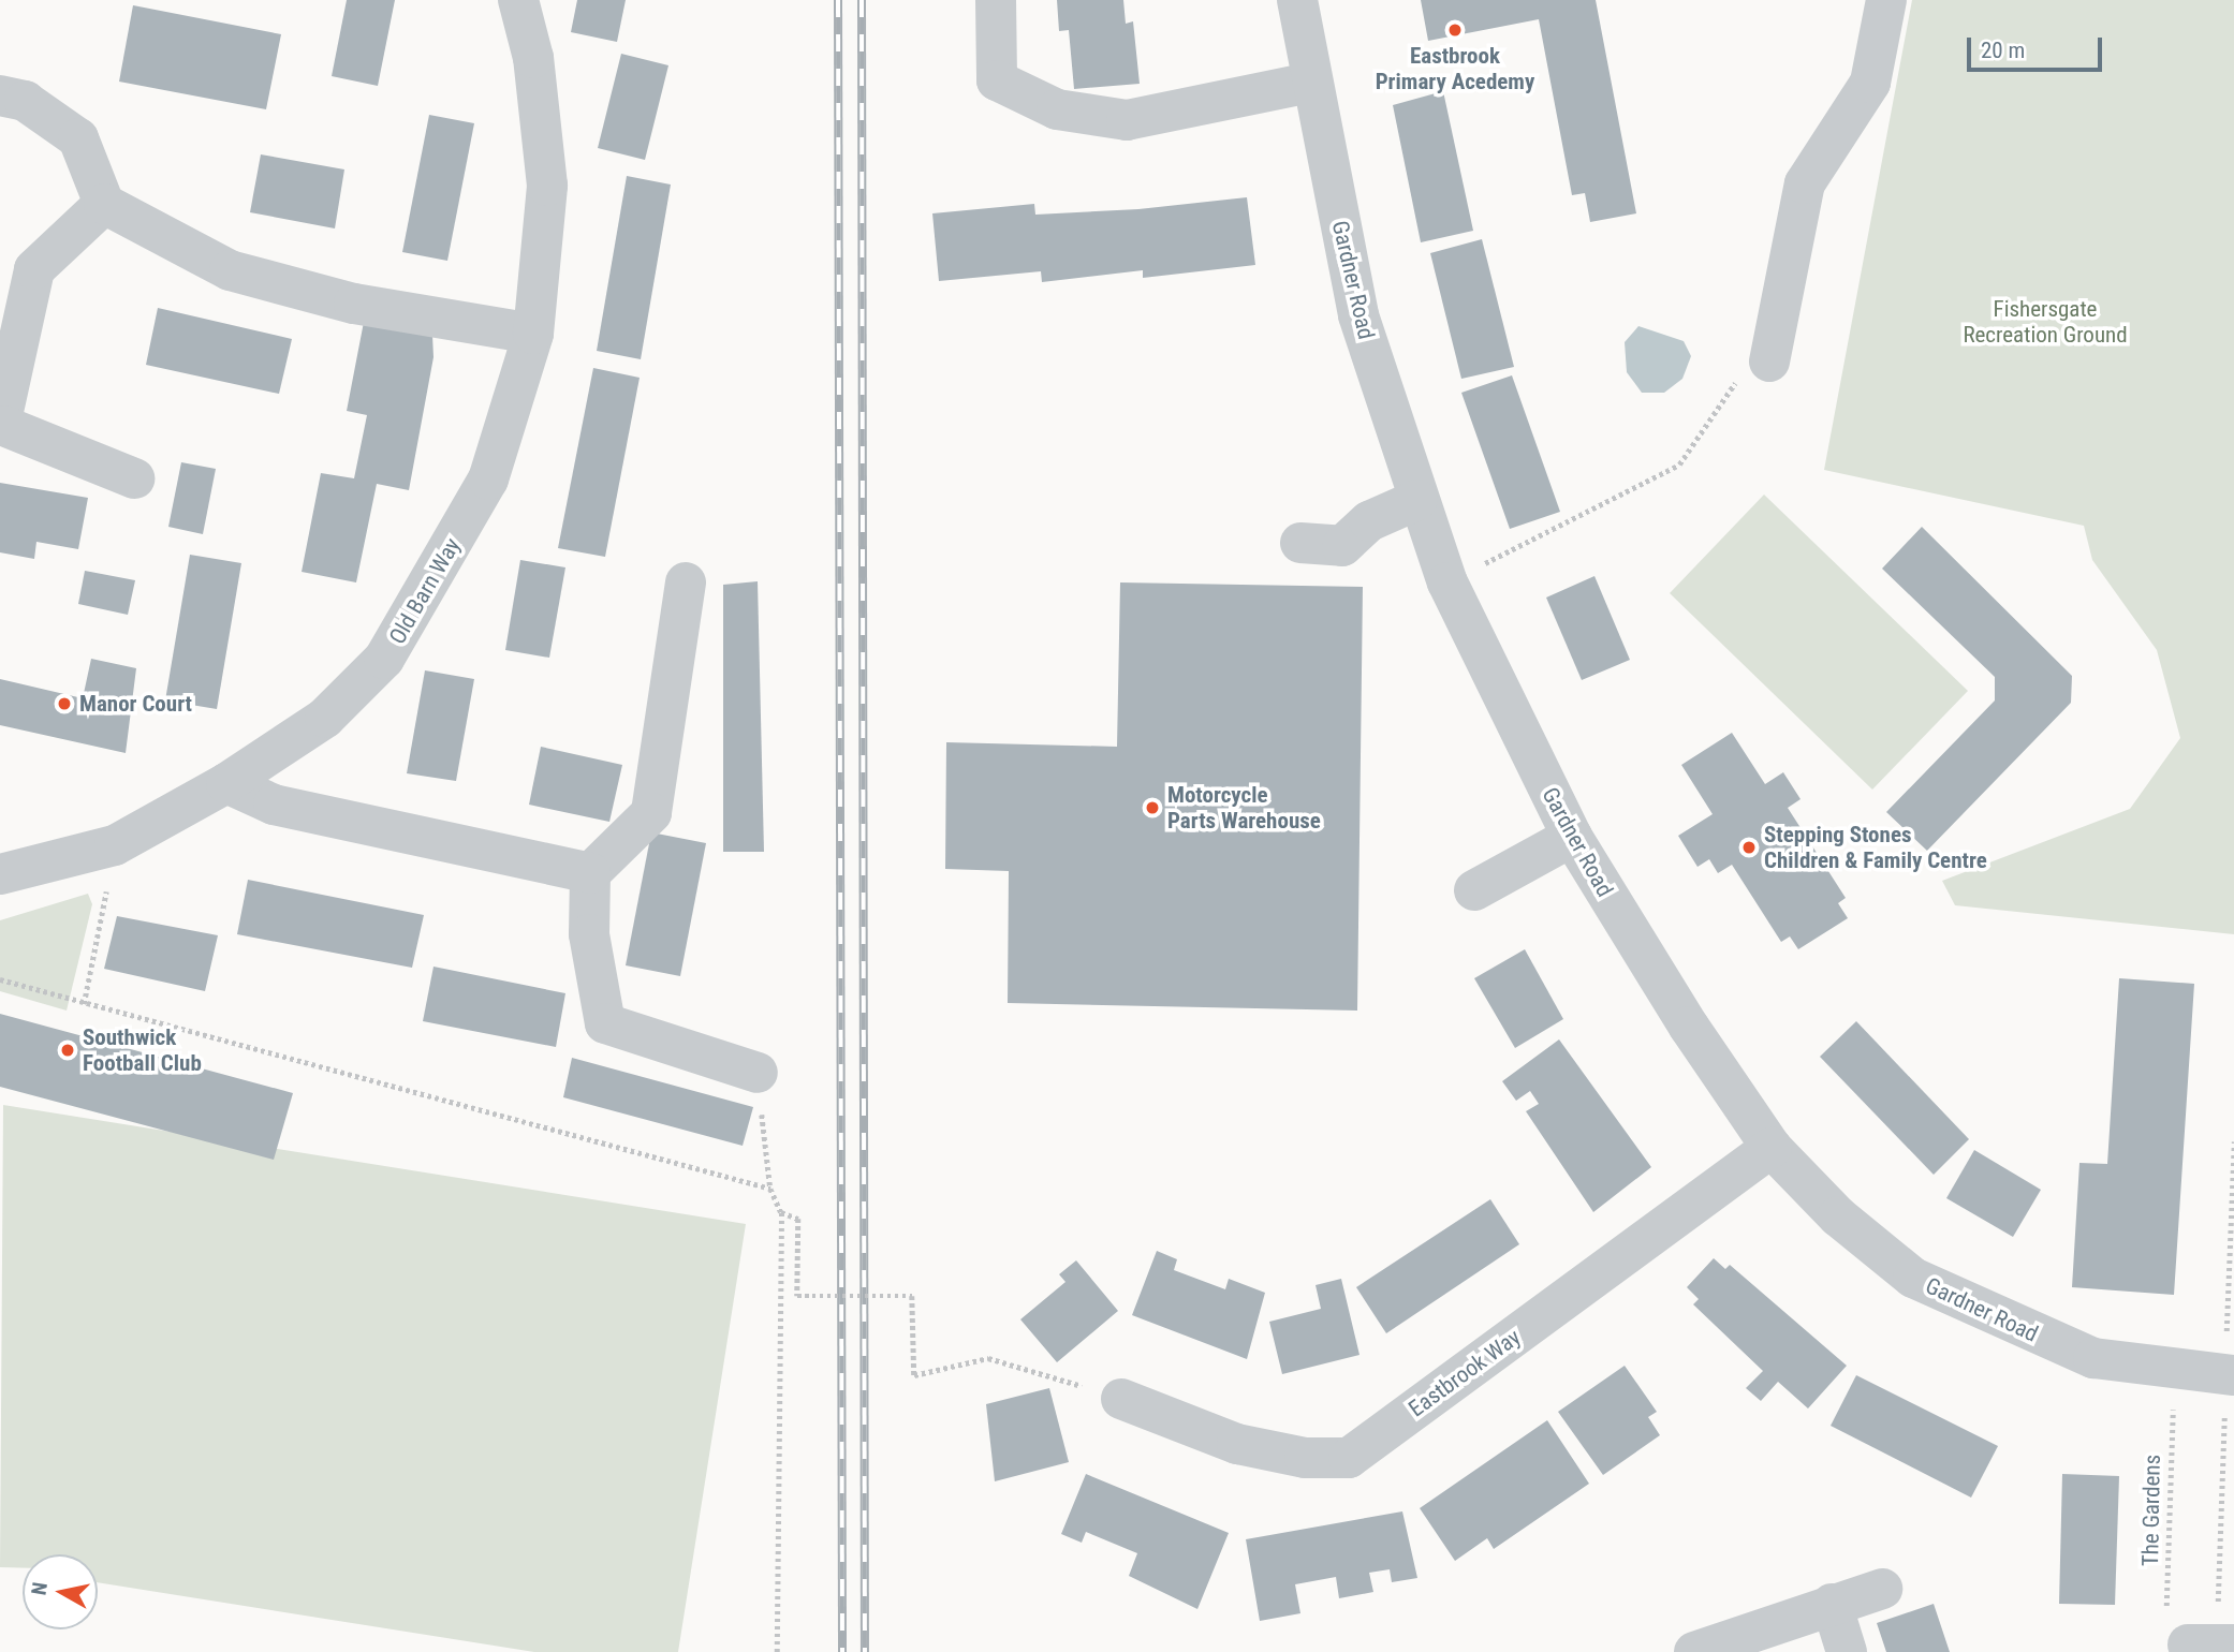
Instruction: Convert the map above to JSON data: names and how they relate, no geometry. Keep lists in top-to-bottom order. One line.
{"streets":{"street":["Gardner Road","Old Barn Way","Eastbrook Way"],"path":["The Gardens"]},"crossings":[["Gardner Road","Eastbrook Way"],["Gardner Road","The Gardens"]],"parks":["Fishersgate Recreation Ground"],"places":["Eastbrook Primary Acedemy","Manor Court","Motorcycle Parts Warehouse","Stepping Stones Children & Family Centre","Southwick Football Club"],"scale_bar":"20 m","north":"left"}
